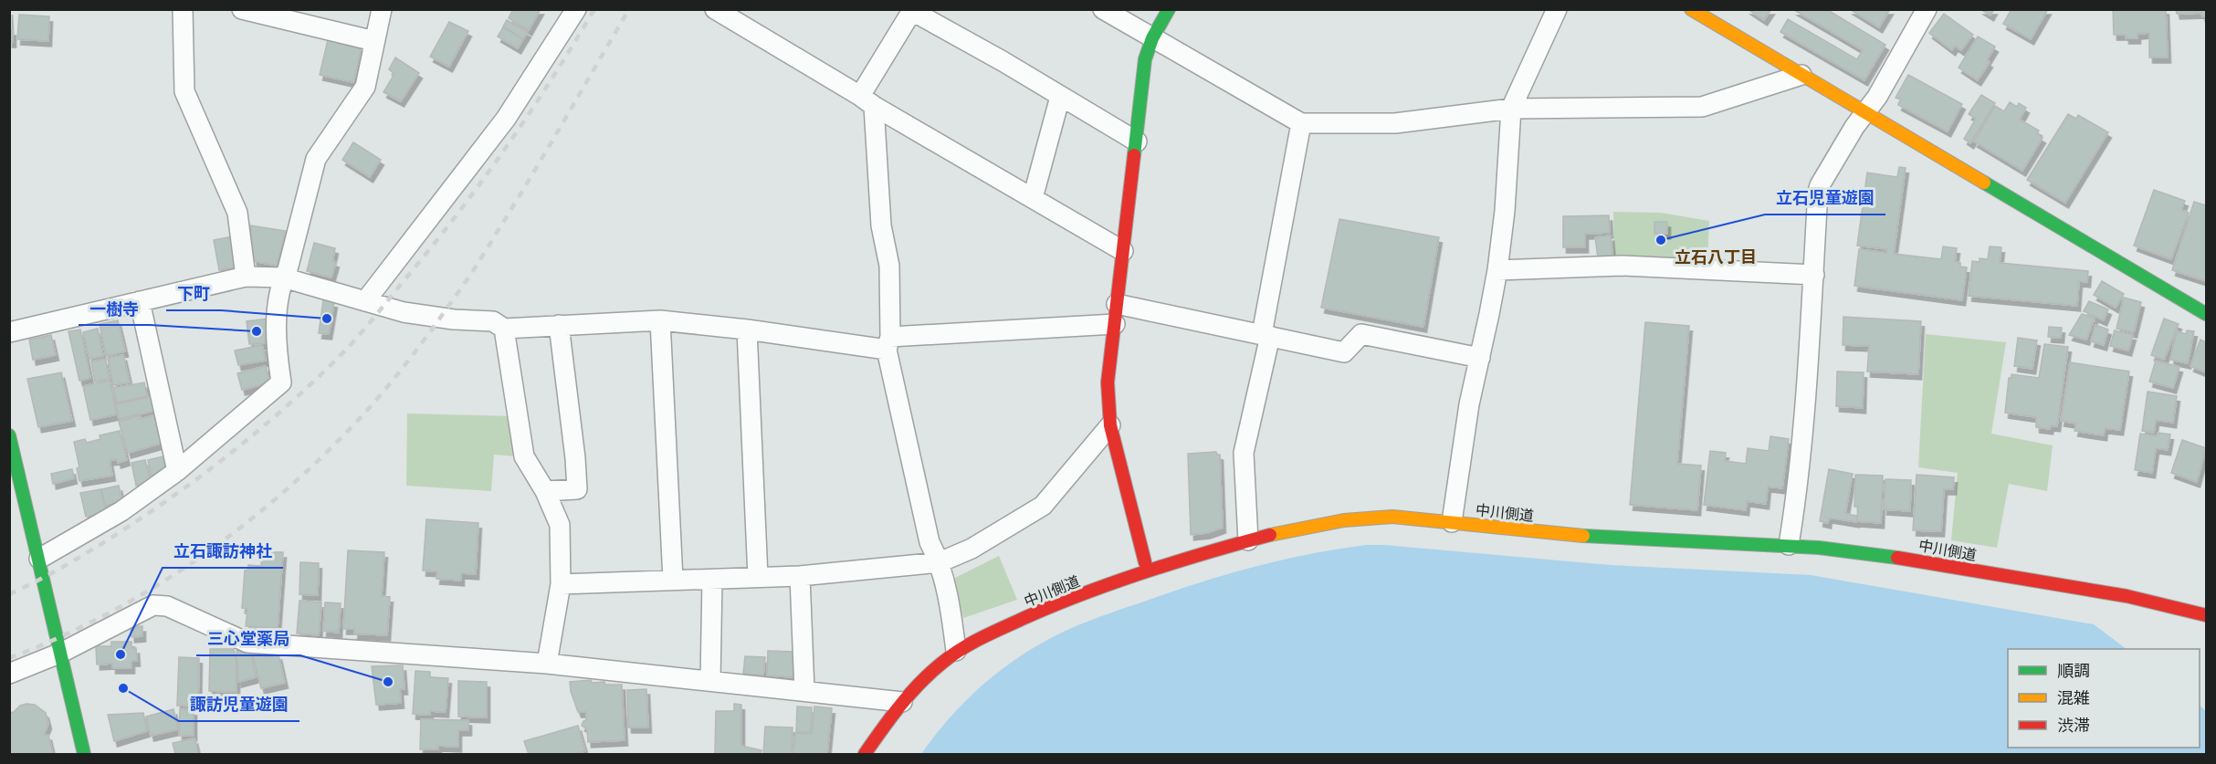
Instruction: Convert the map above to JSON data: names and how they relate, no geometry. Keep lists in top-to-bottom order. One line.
{"streets":{"street":["中川側道"]},"districts":["立石八丁目"],"places":["立石児童遊園","下町","一樹寺","立石諏訪神社","三心堂薬局","諏訪児童遊園"],"legend":["順調","混雑","渋滞"]}
